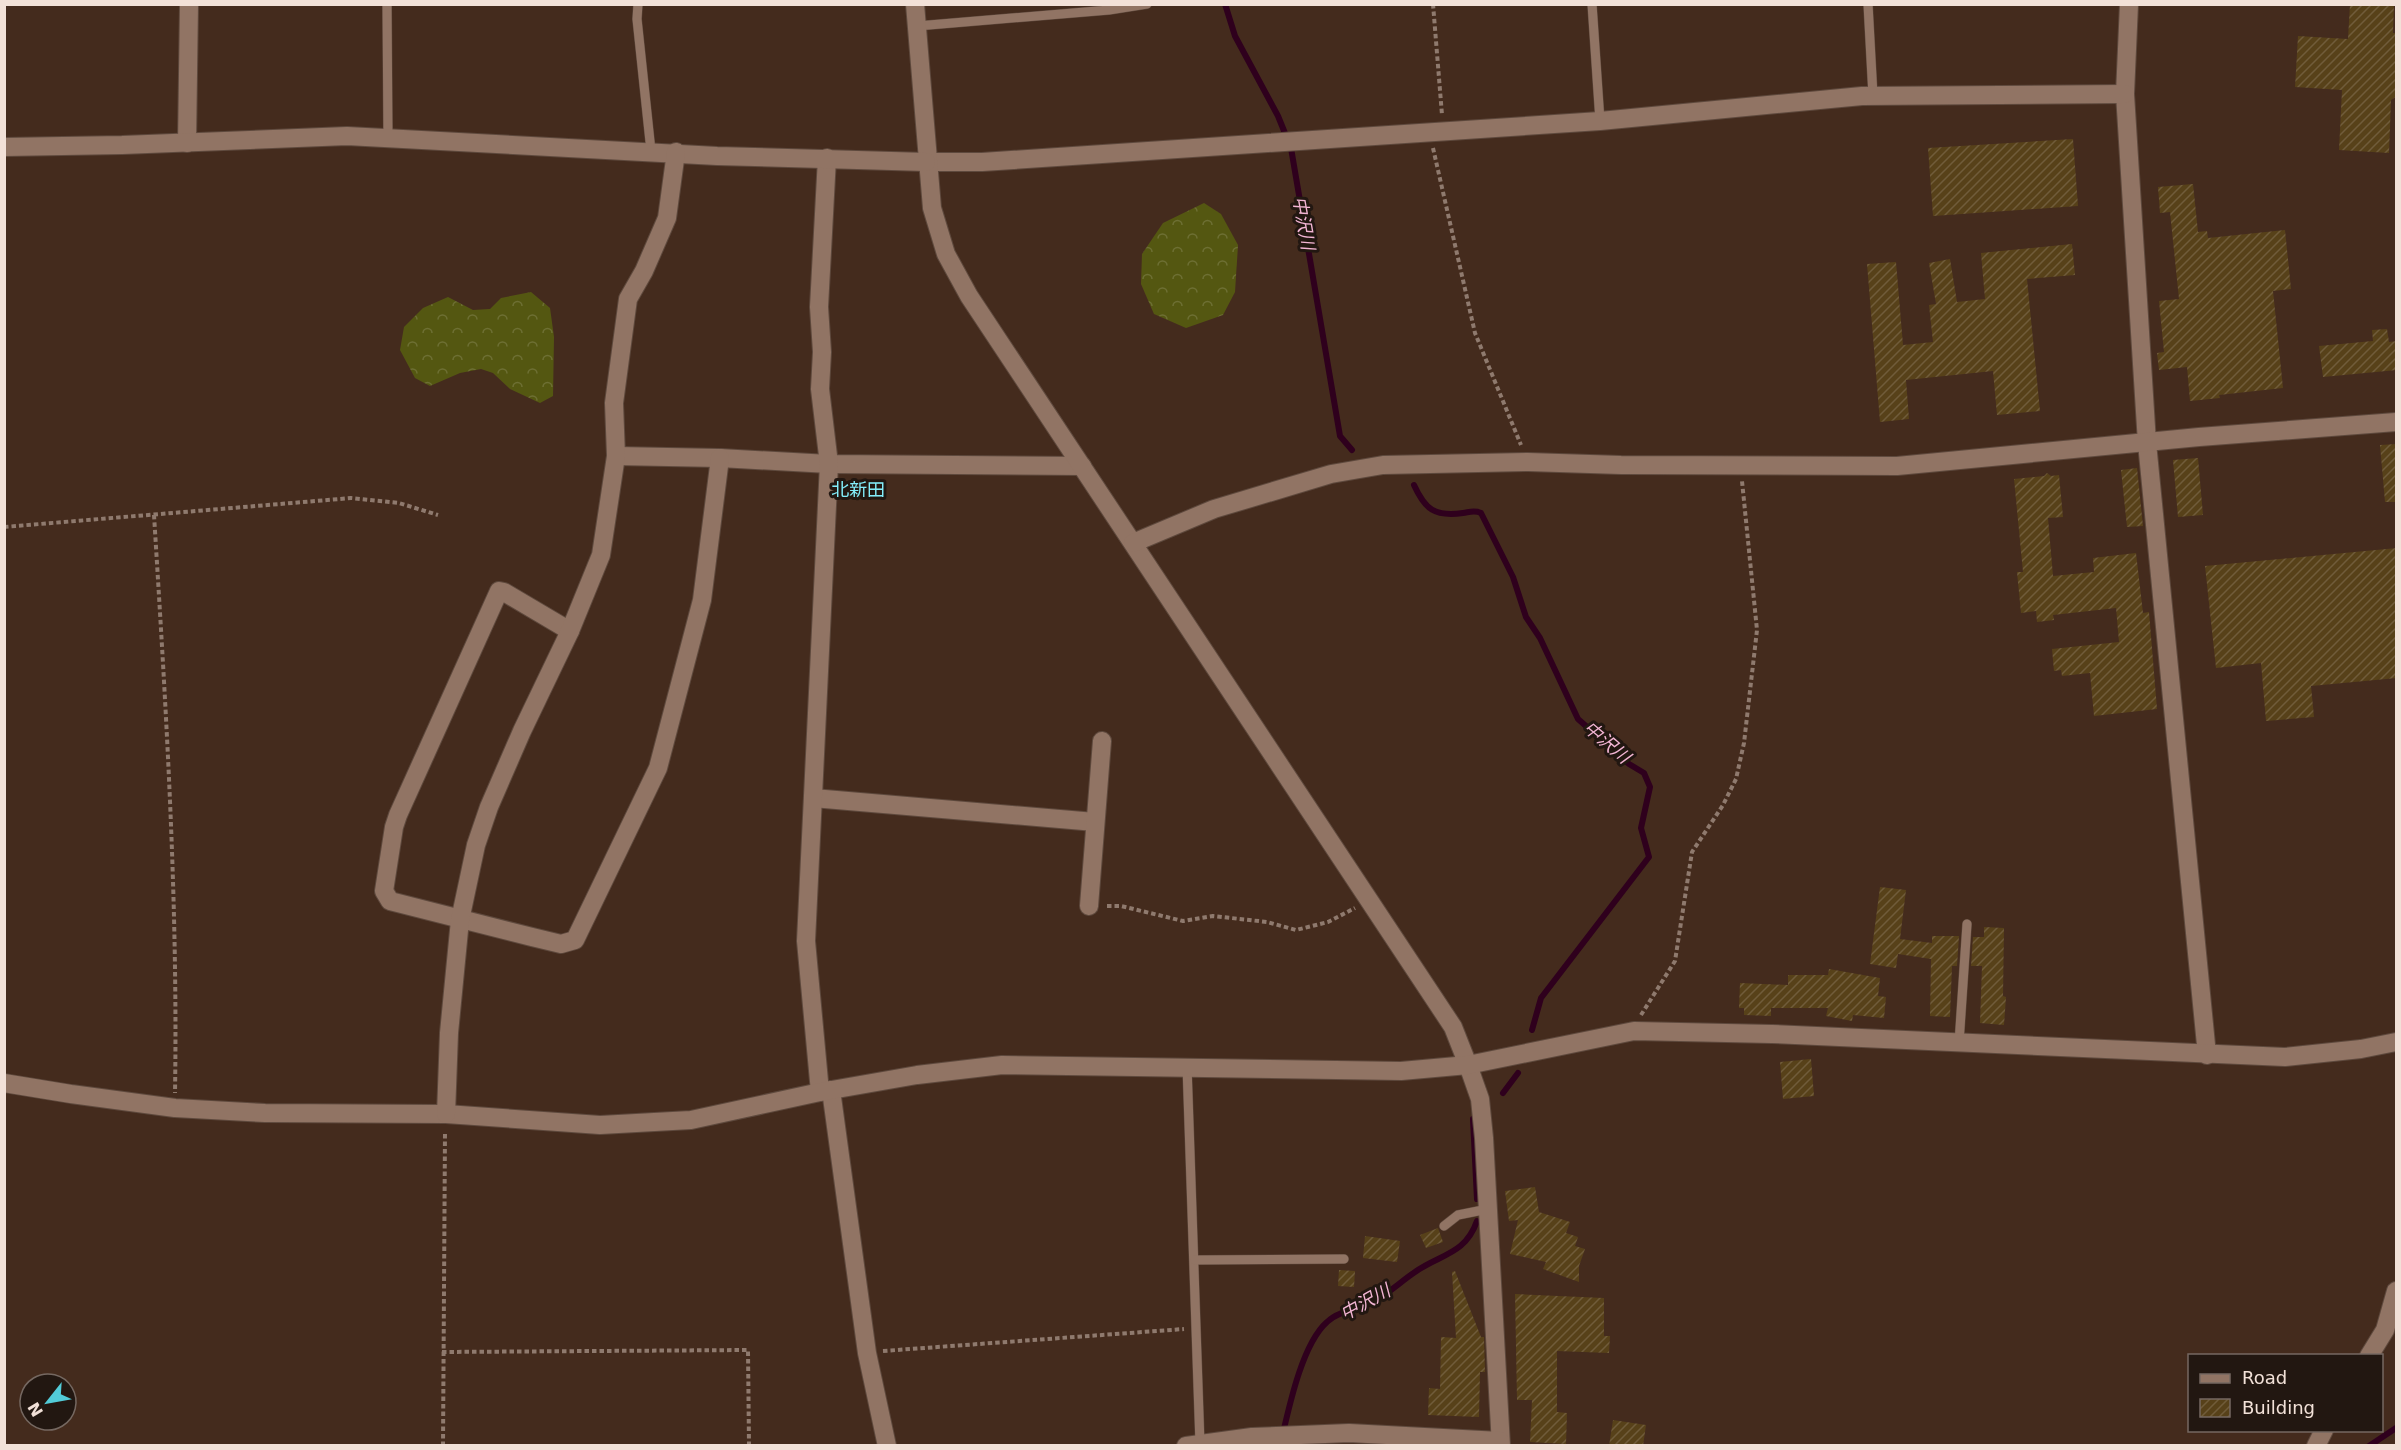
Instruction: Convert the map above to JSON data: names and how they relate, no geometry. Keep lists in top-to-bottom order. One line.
{"districts":["北新田"],"water":["中沢川"],"legend":["Road","Building"],"north":"bottom left"}
